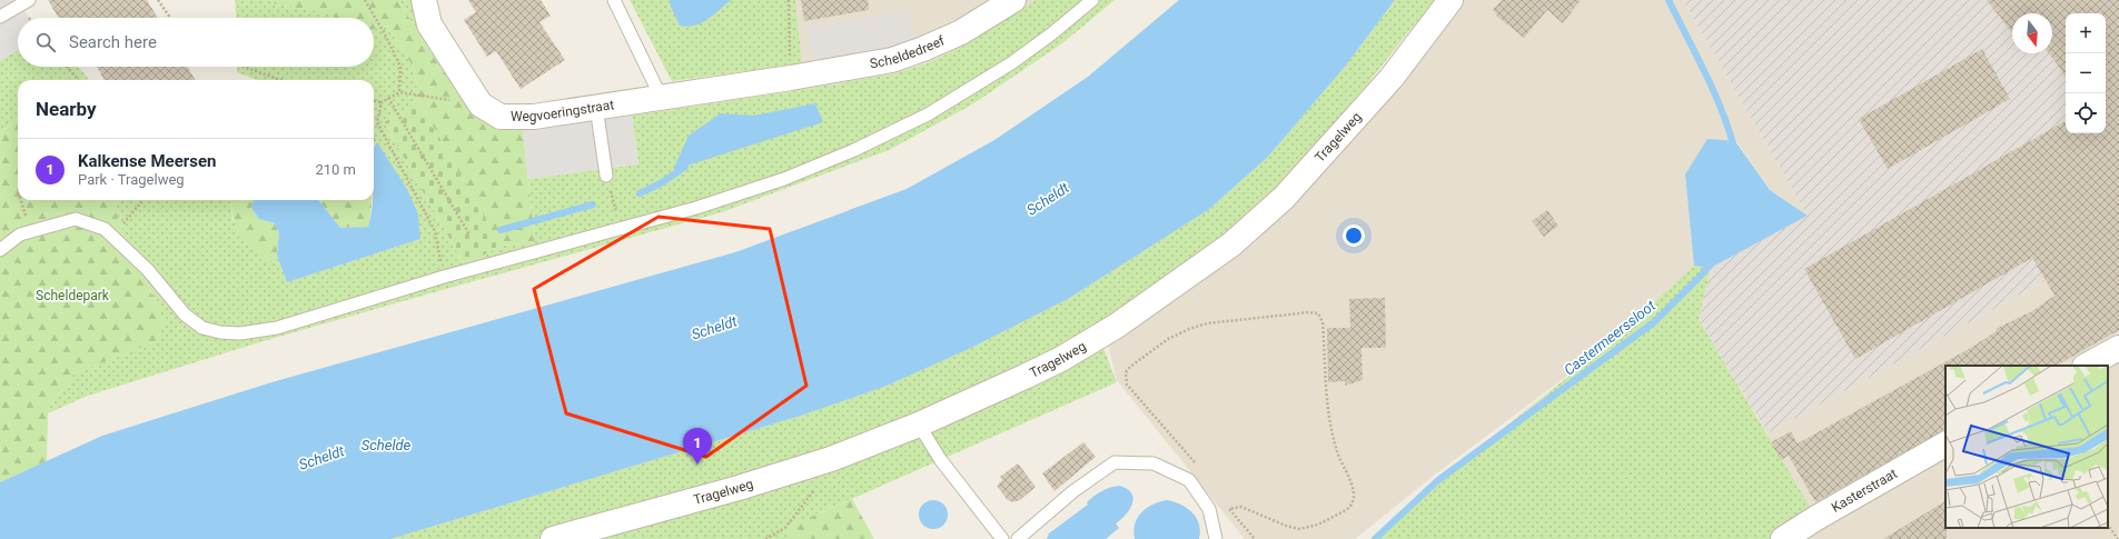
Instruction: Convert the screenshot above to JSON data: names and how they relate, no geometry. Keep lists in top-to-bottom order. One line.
{"streets":{"street":["Scheldedreef","Wegvoeringstraat","Tragelweg","Kasterstraat"]},"crossings":[["Scheldedreef","Wegvoeringstraat"]],"water":["Scheldt","Castermeerssloot","Schelde"],"parks":["Scheldepark"],"north":"bottom","page":{"map_buttons":["+","−"],"search":"Search here","heading":"Nearby","list":[{"mark":"1","name":"Kalkense Meersen","note":"Park · Tragelweg","value":"210 m"}],"pins":"1"}}
